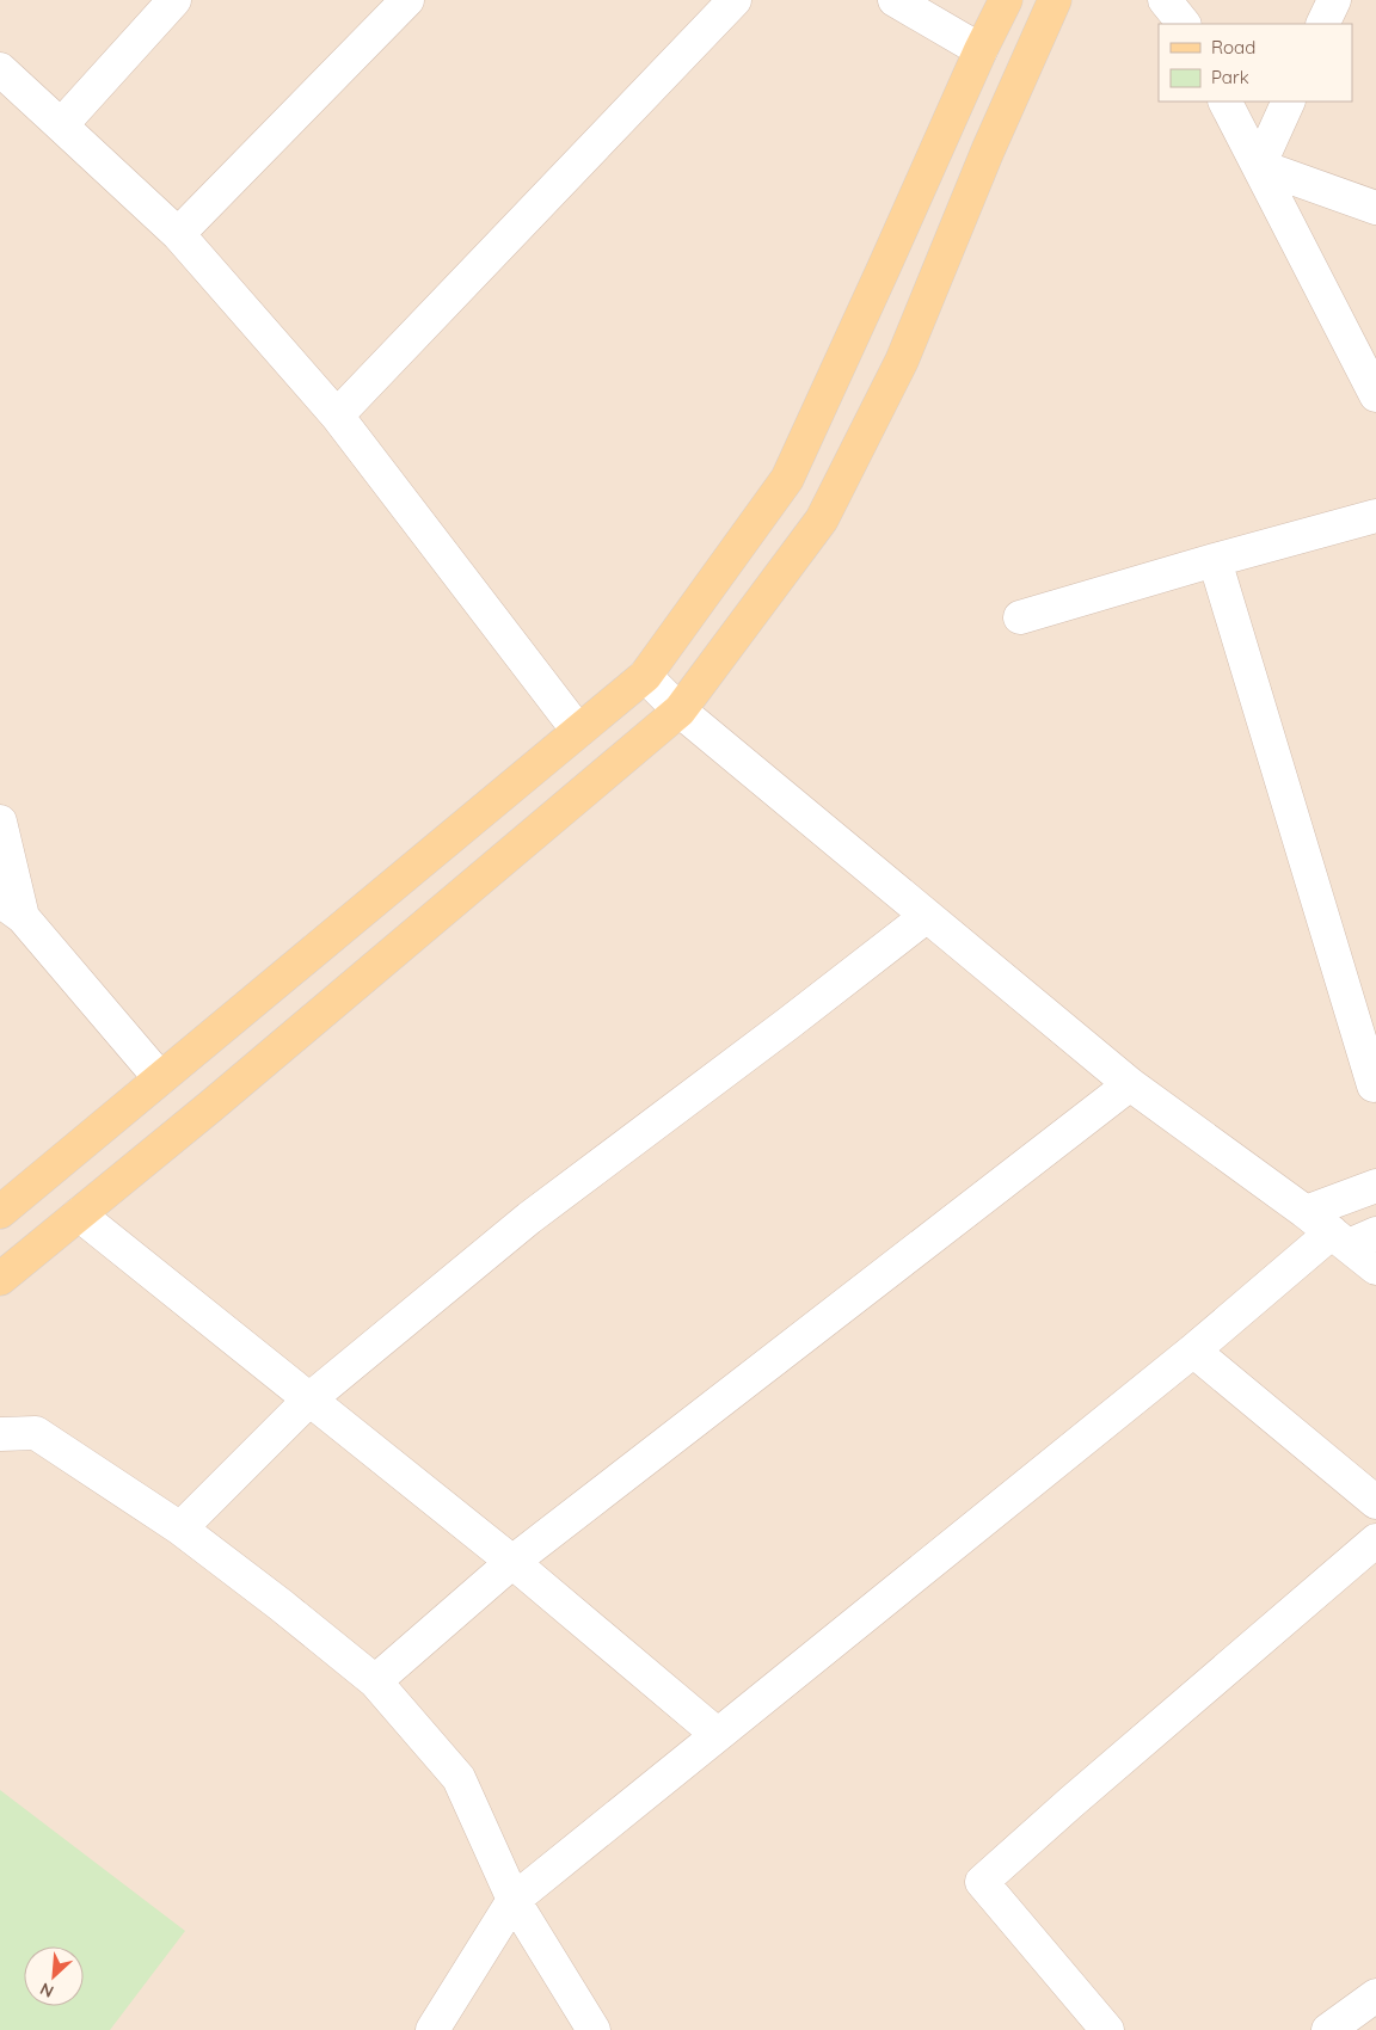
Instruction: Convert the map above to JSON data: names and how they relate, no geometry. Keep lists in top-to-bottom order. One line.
{"legend":["Road","Park"],"north":"bottom left"}
